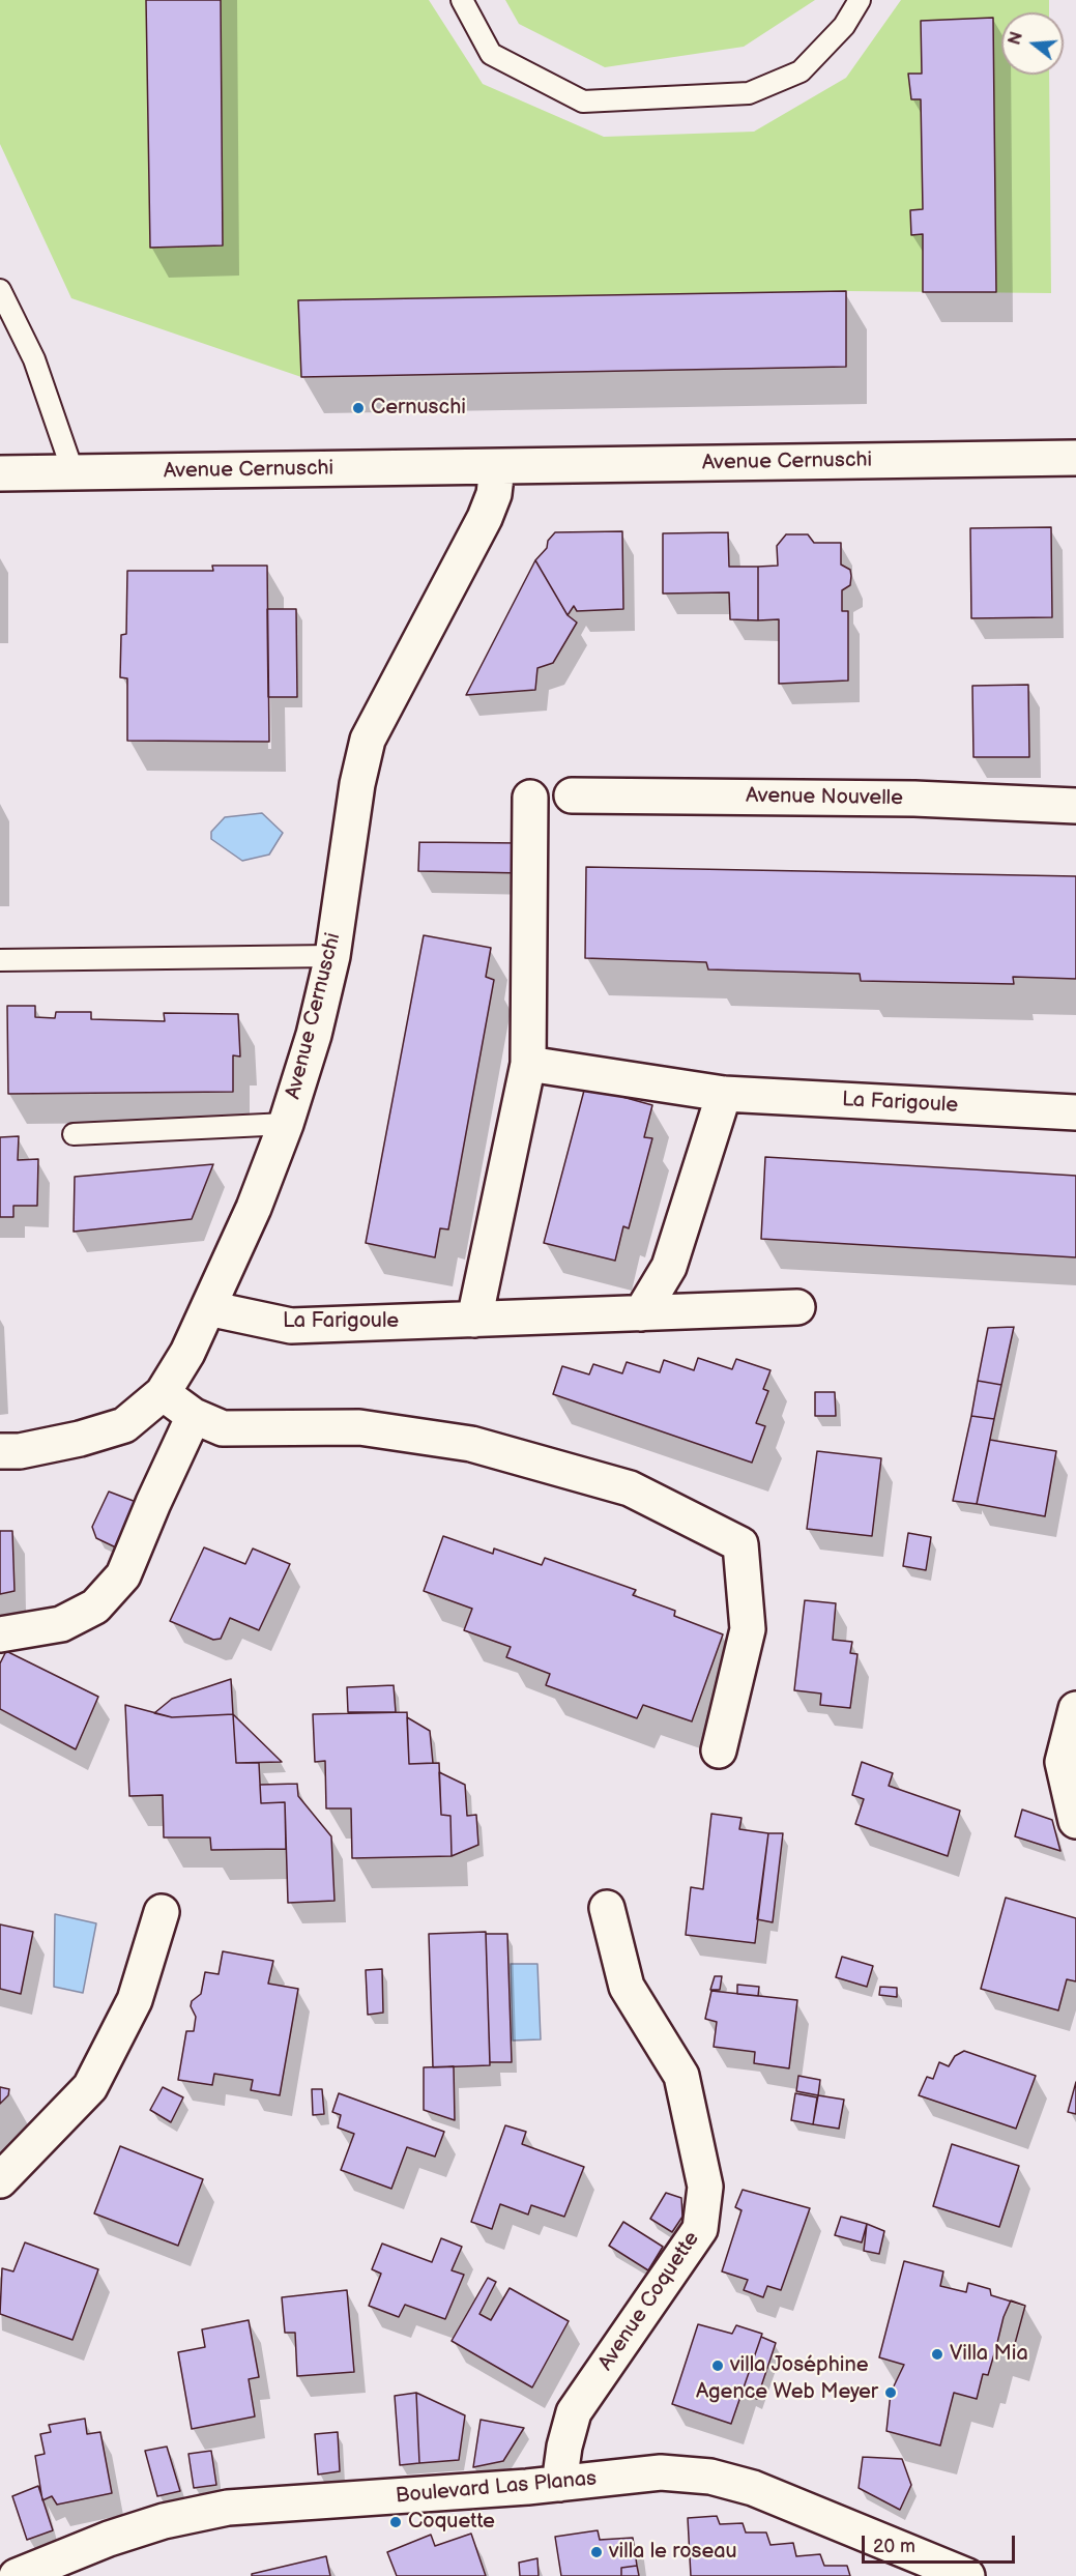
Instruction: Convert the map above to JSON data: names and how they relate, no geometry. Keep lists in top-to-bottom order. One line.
{"streets":{"street":["Avenue Cernuschi","Avenue Nouvelle","La Farigoule","Avenue Coquette","Boulevard Las Planas"]},"crossings":[["Avenue Cernuschi","La Farigoule"],["Avenue Coquette","Boulevard Las Planas"]],"places":["Cernuschi","Villa Mia","villa Joséphine","Agence Web Meyer","Coquette","villa le roseau"],"scale_bar":"20 m","north":"left"}
